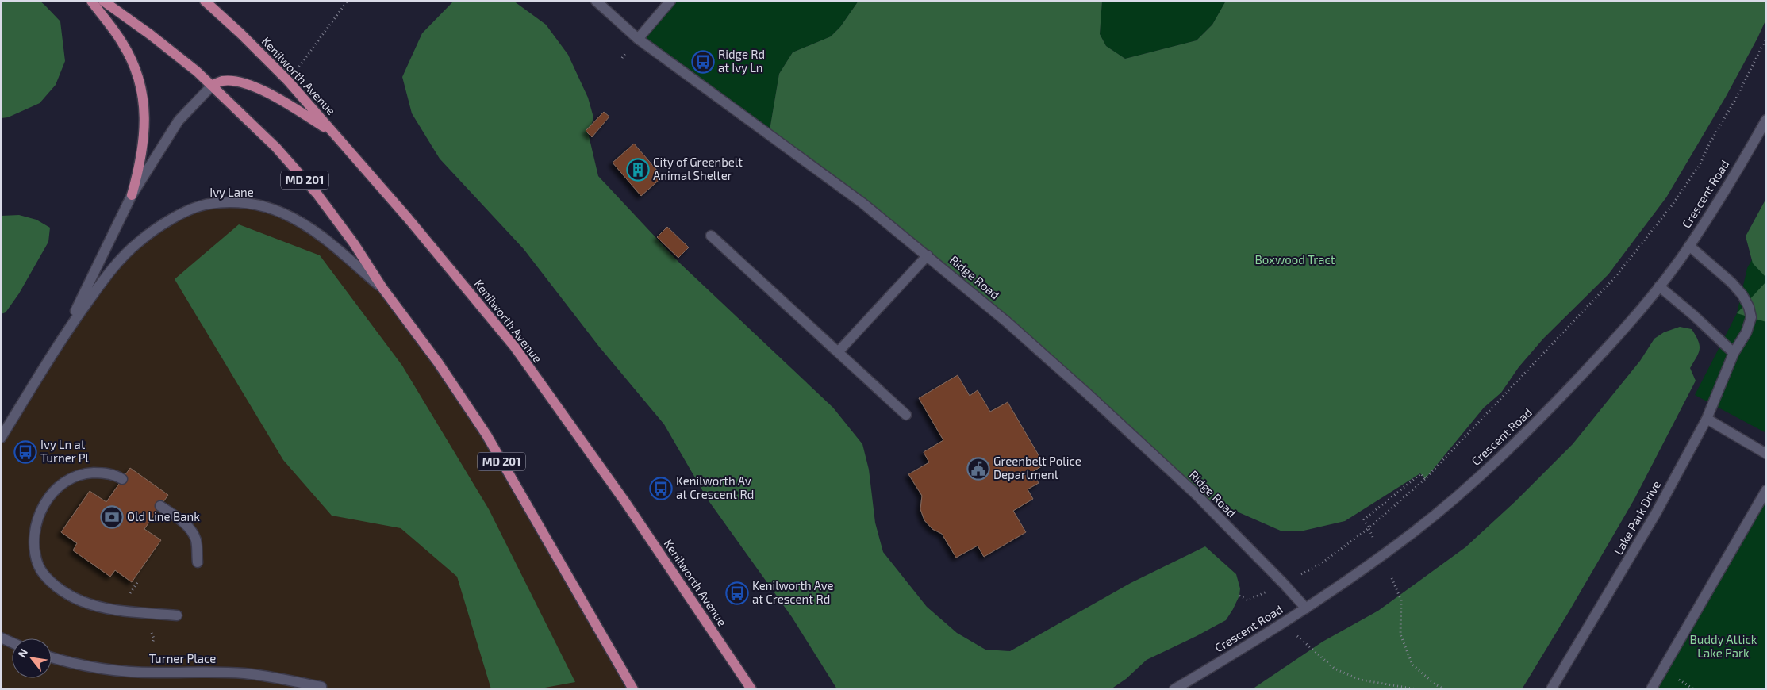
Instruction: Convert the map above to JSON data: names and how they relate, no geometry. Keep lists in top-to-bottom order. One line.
{"streets":{"main road":["Kenilworth Avenue","MD 201"],"street":["Ivy Lane","Crescent Road","Ridge Road","Lake Park Drive","Turner Place"]},"crossings":[["MD 201","Ivy Lane"],["Crescent Road","Ridge Road"],["Crescent Road","Lake Park Drive"]],"parks":["Boxwood Tract","Buddy Attick Lake Park"],"places":{"bus stop":["Ridge Rd at Ivy Ln","Ivy Ln at Turner Pl","Kenilworth Av at Crescent Rd","Kenilworth Ave at Crescent Rd"],"building":["City of Greenbelt Animal Shelter"],"public building":["Greenbelt Police Department"],"bank":["Old Line Bank"]},"north":"top left"}
